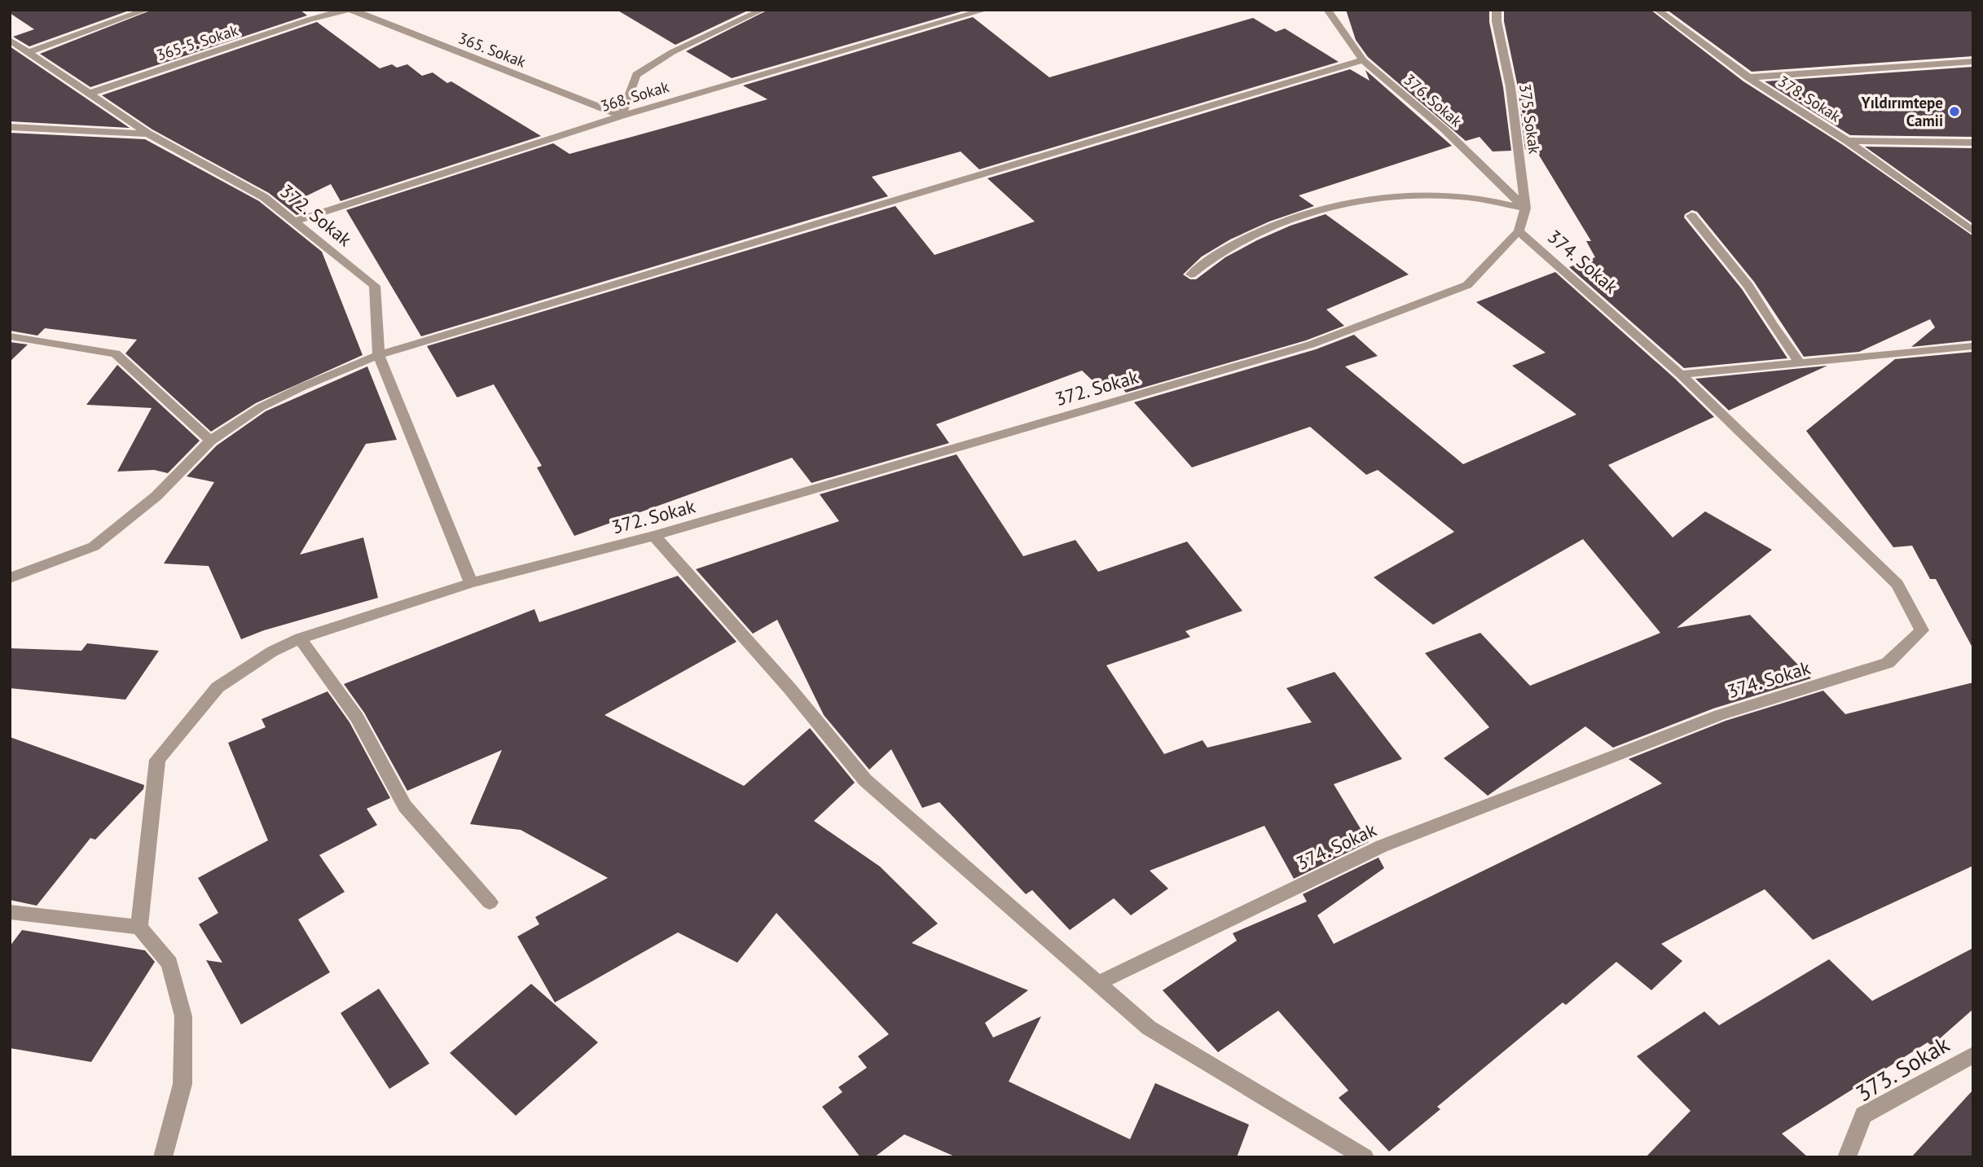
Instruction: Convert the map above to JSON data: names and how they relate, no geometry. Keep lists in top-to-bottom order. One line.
{"streets":{"street":["365-5. Sokak","365. Sokak","368. Sokak","378. Sokak","376. Sokak","375. Sokak","372. Sokak","374. Sokak","373. Sokak"]},"crossings":[["365. Sokak","368. Sokak"],["368. Sokak","372. Sokak"],["376. Sokak","375. Sokak"],["375. Sokak","372. Sokak"],["375. Sokak","374. Sokak"],["372. Sokak","374. Sokak"]],"places":["Yıldırımtepe Camii"]}
